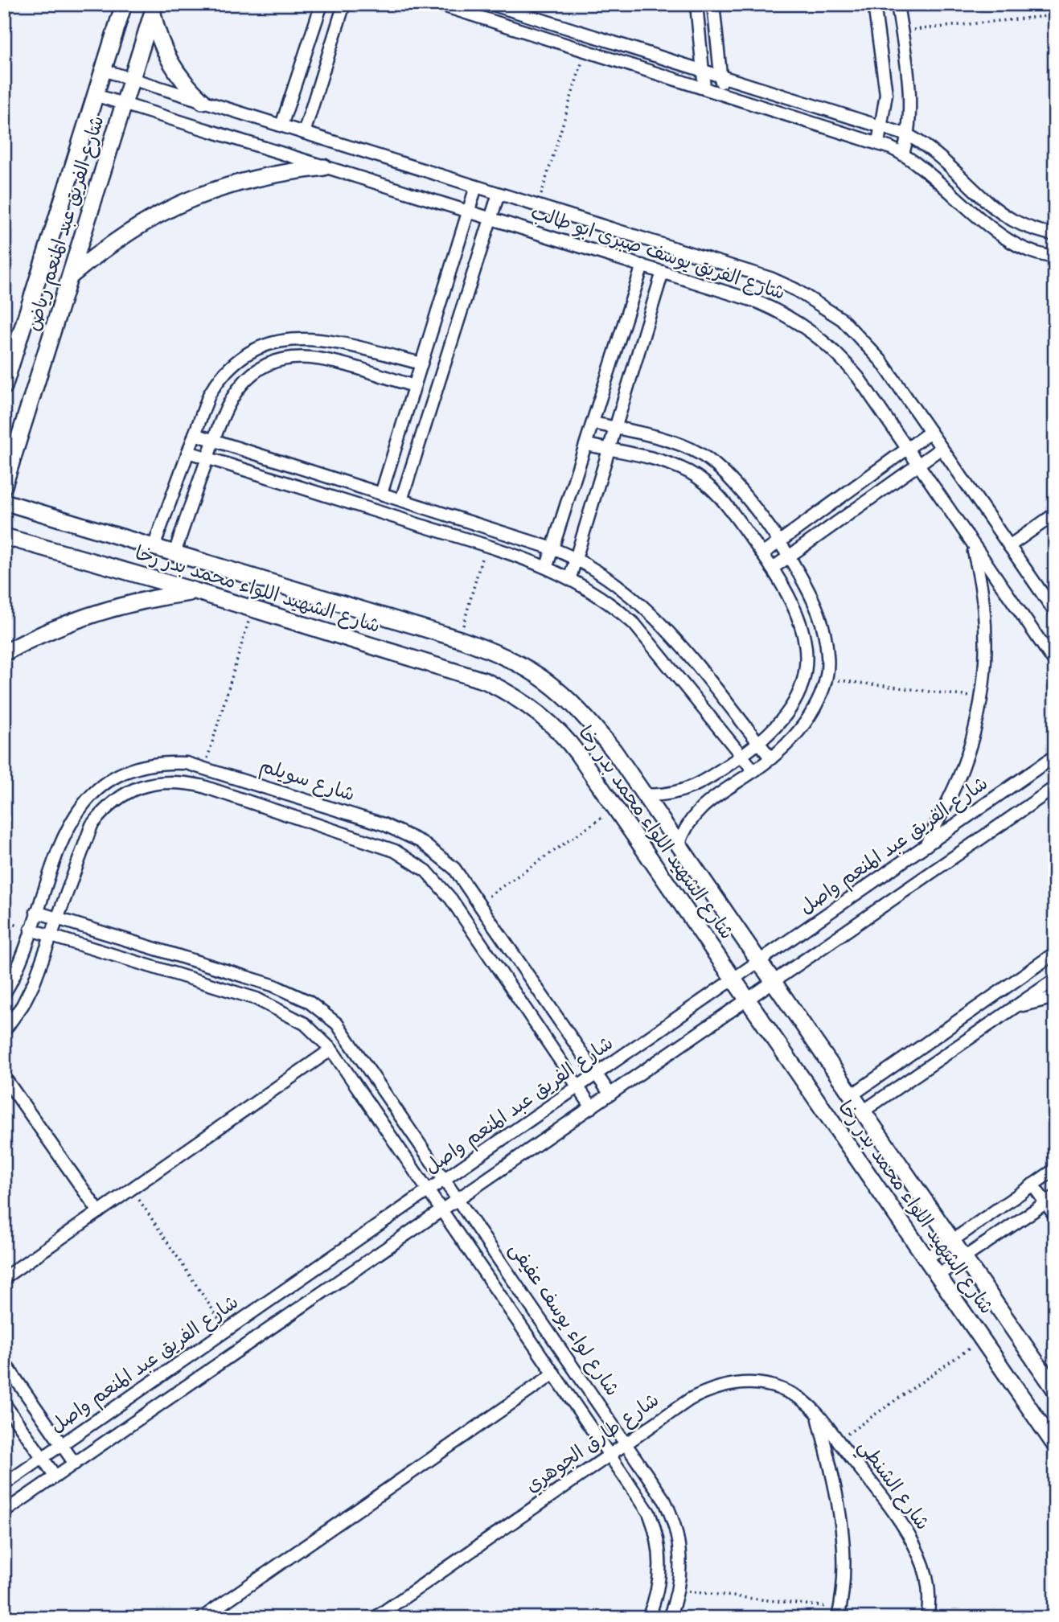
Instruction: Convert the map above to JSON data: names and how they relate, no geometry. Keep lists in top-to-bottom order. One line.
{"streets":{"street":["شارع الفريق عبد المنعم رياض","شارع الفريق يوسف صبرى ابو طالب","شارع الشهيد اللواء محمد بدر رخا","شارع سويلم","شارع الفريق عبد المنعم واصل","شارع لواء يوسف عفيفى","شارع طارق الجوهري","شارع الشنطي"]},"crossings":[["شارع الفريق عبد المنعم رياض","شارع الفريق يوسف صبرى ابو طالب"],["شارع الشهيد اللواء محمد بدر رخا","شارع الفريق عبد المنعم واصل"],["شارع سويلم","شارع الفريق عبد المنعم واصل"],["شارع سويلم","شارع لواء يوسف عفيفى"],["شارع الفريق عبد المنعم واصل","شارع لواء يوسف عفيفى"],["شارع لواء يوسف عفيفى","شارع طارق الجوهري"],["شارع طارق الجوهري","شارع الشنطي"]]}
